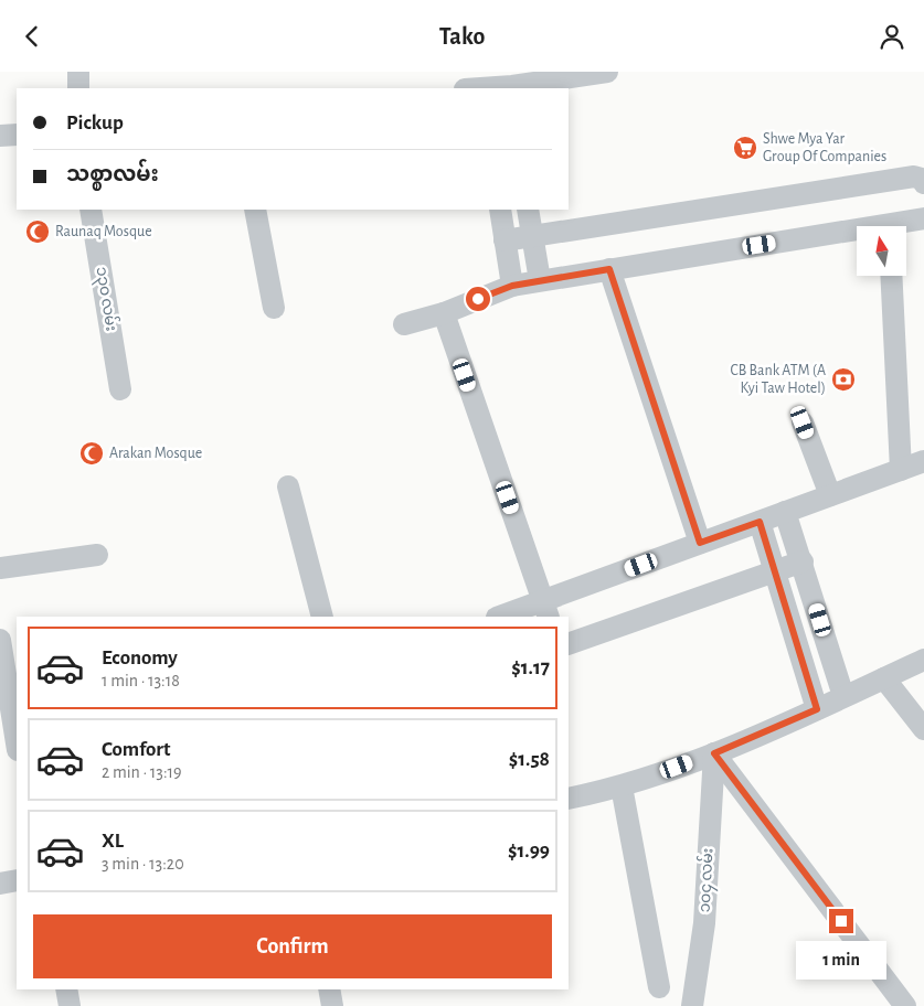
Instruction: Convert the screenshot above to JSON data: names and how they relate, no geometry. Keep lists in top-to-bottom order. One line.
{"streets":{"street":["၁၃၀ လမ်း","၁၀၄ လမ်း"]},"places":{"supermarket":["Shwe Mya Yar Group Of Companies"],"mosque":["Raunaq Mosque","Arakan Mosque"],"bank":["CB Bank ATM (A Kyi Taw Hotel)"]},"north":"top","page":{"header":"Tako","banner":["Pickup","သစ္စာလမ်း"],"list":[{"name":"Economy","note":"1 min · 13:18","value":"$1.17"},{"name":"Comfort","note":"2 min · 13:19","value":"$1.58"},{"name":"XL","note":"3 min · 13:20","value":"$1.99"}],"buttons":"Confirm","bubble":"1 min"}}
